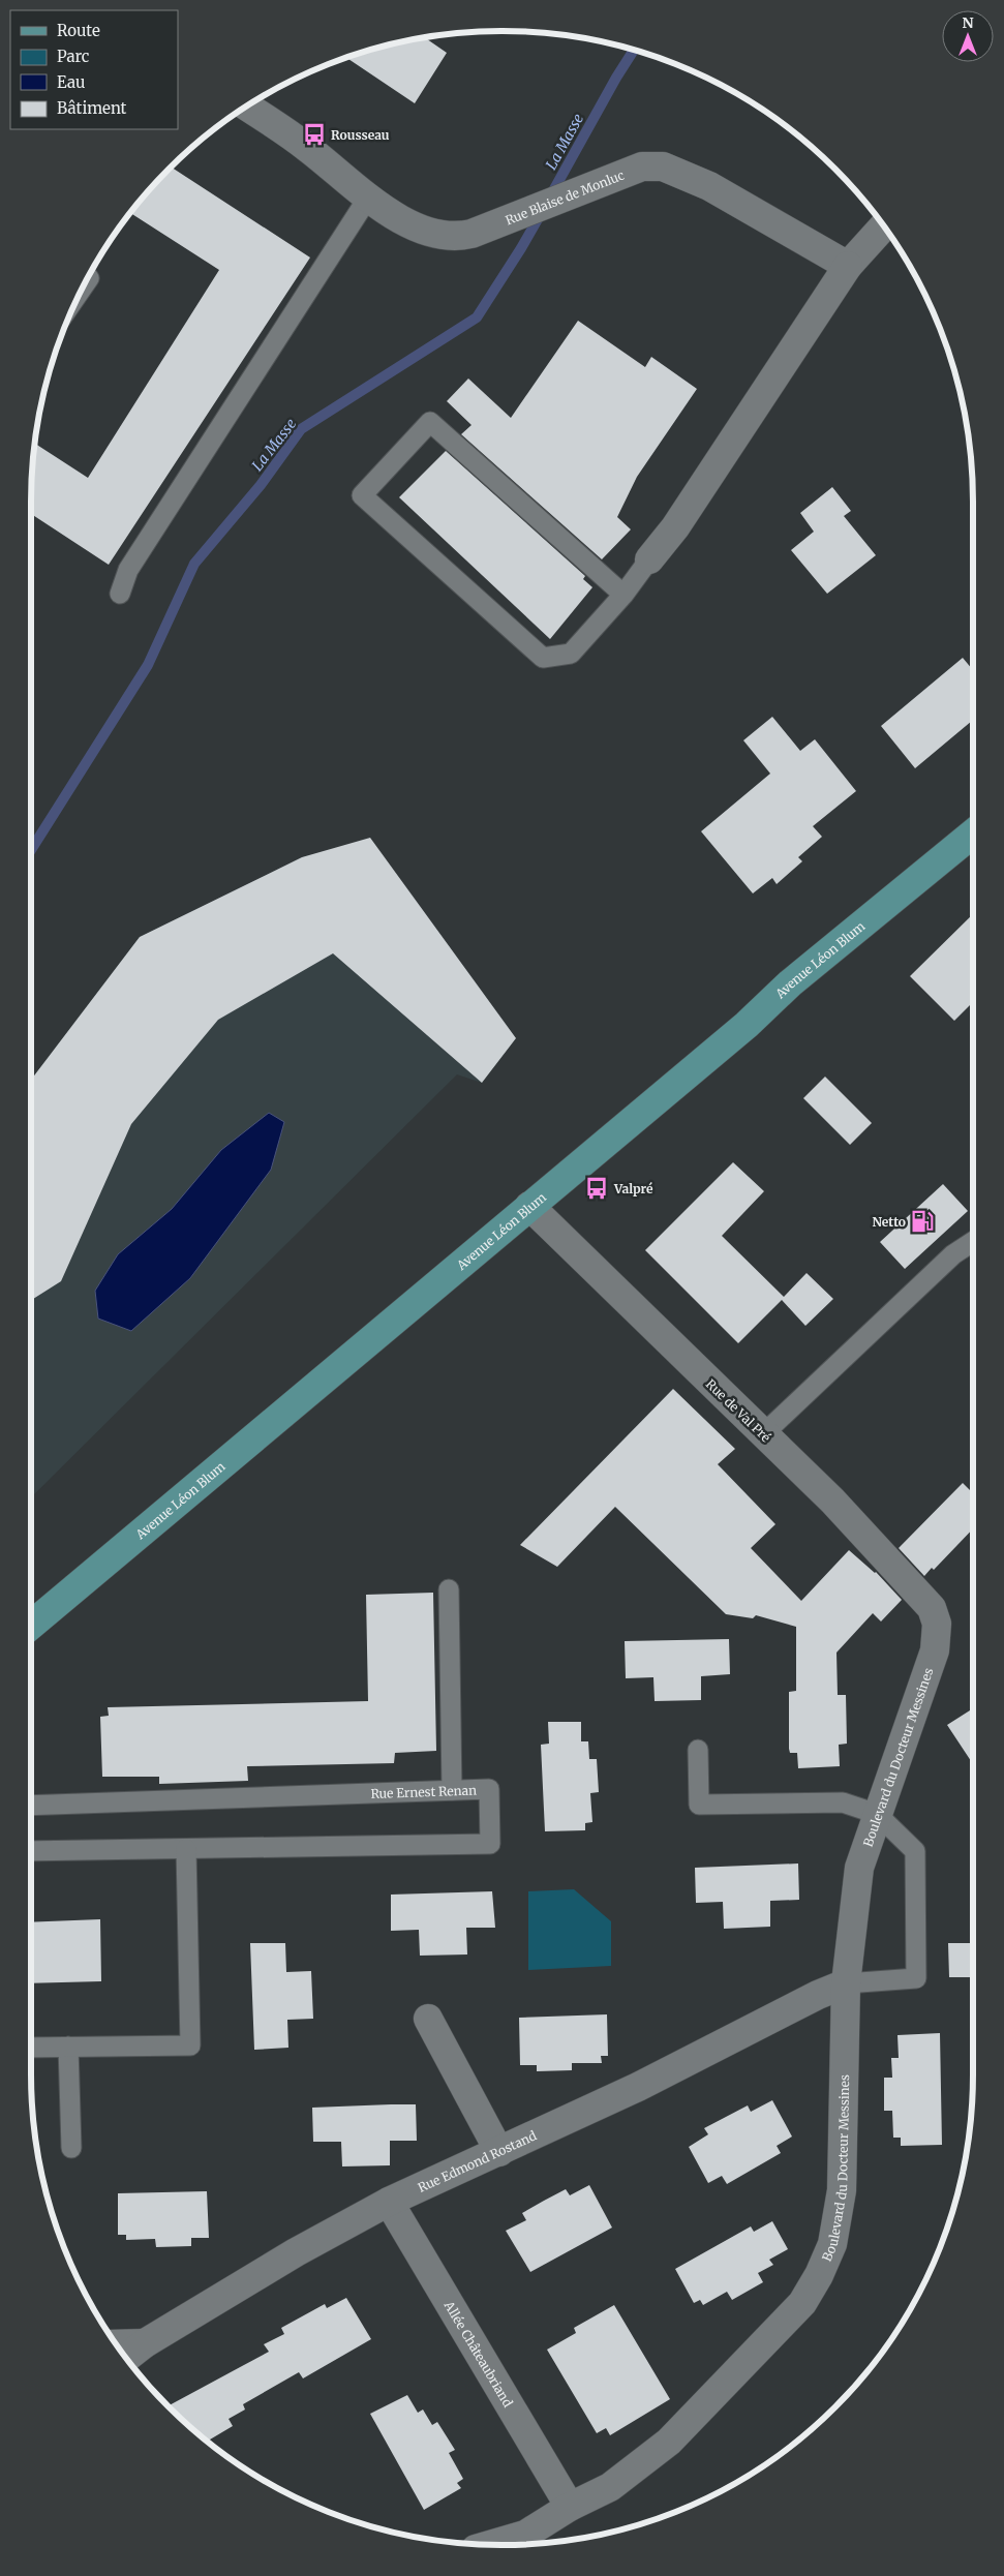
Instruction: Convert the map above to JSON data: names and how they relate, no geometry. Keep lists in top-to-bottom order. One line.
{"streets":{"main road":["Avenue Léon Blum"],"street":["Rue Blaise de Monluc","Rue de Val Pré","Boulevard du Docteur Messines","Rue Edmond Rostand","Allée Châteaubriand"],"lane":["Rue Ernest Renan"]},"crossings":[["Avenue Léon Blum","Rue de Val Pré"],["Rue de Val Pré","Boulevard du Docteur Messines"],["Boulevard du Docteur Messines","Rue Edmond Rostand"],["Boulevard du Docteur Messines","Allée Châteaubriand"],["Rue Edmond Rostand","Allée Châteaubriand"]],"water":["La Masse"],"places":{"bus stop":["Rousseau","Valpré"],"fuel station":["Netto"]},"legend":["Route","Parc","Eau","Bâtiment"],"north":"top"}
